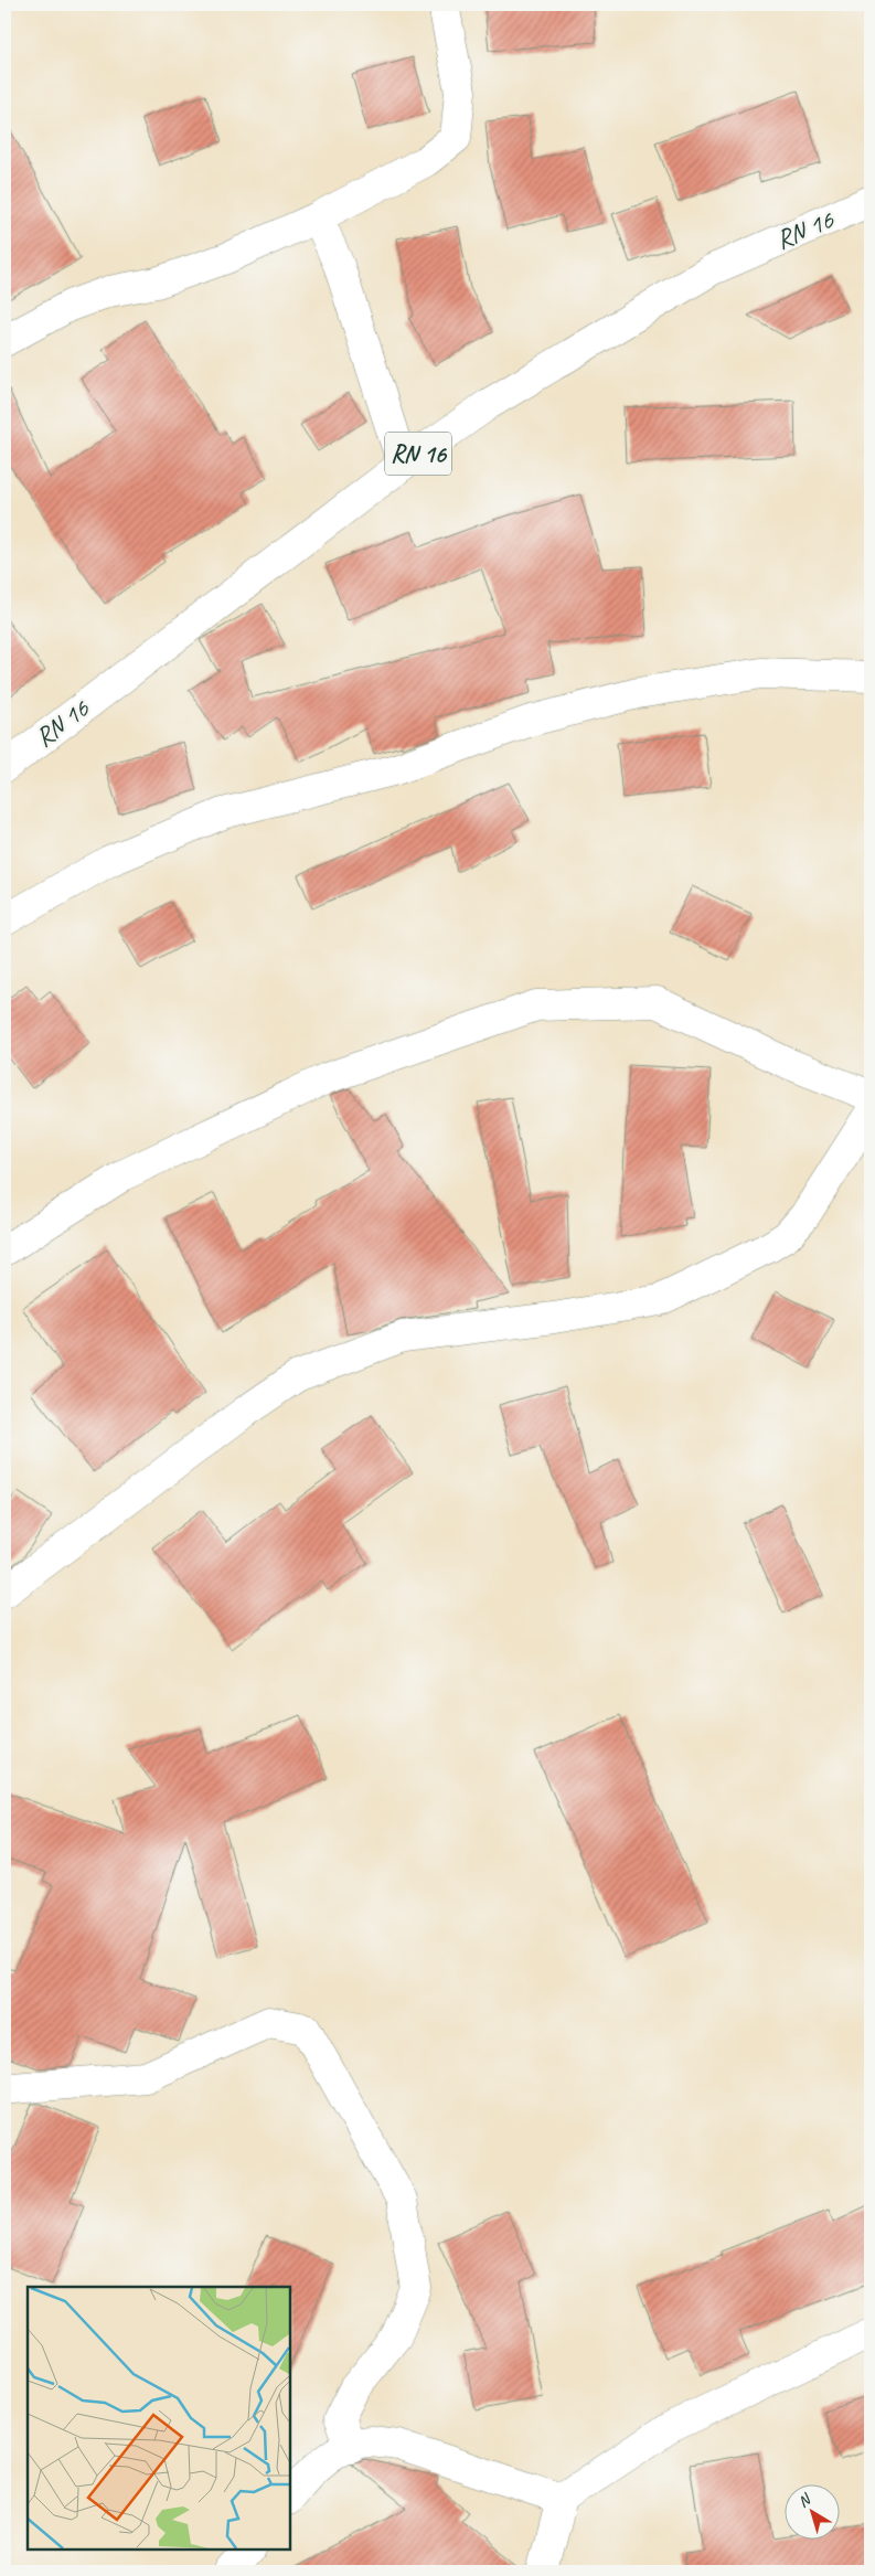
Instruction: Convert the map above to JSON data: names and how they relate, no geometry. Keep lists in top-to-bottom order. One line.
{"streets":{"street":["RN 16"]},"north":"top left"}
